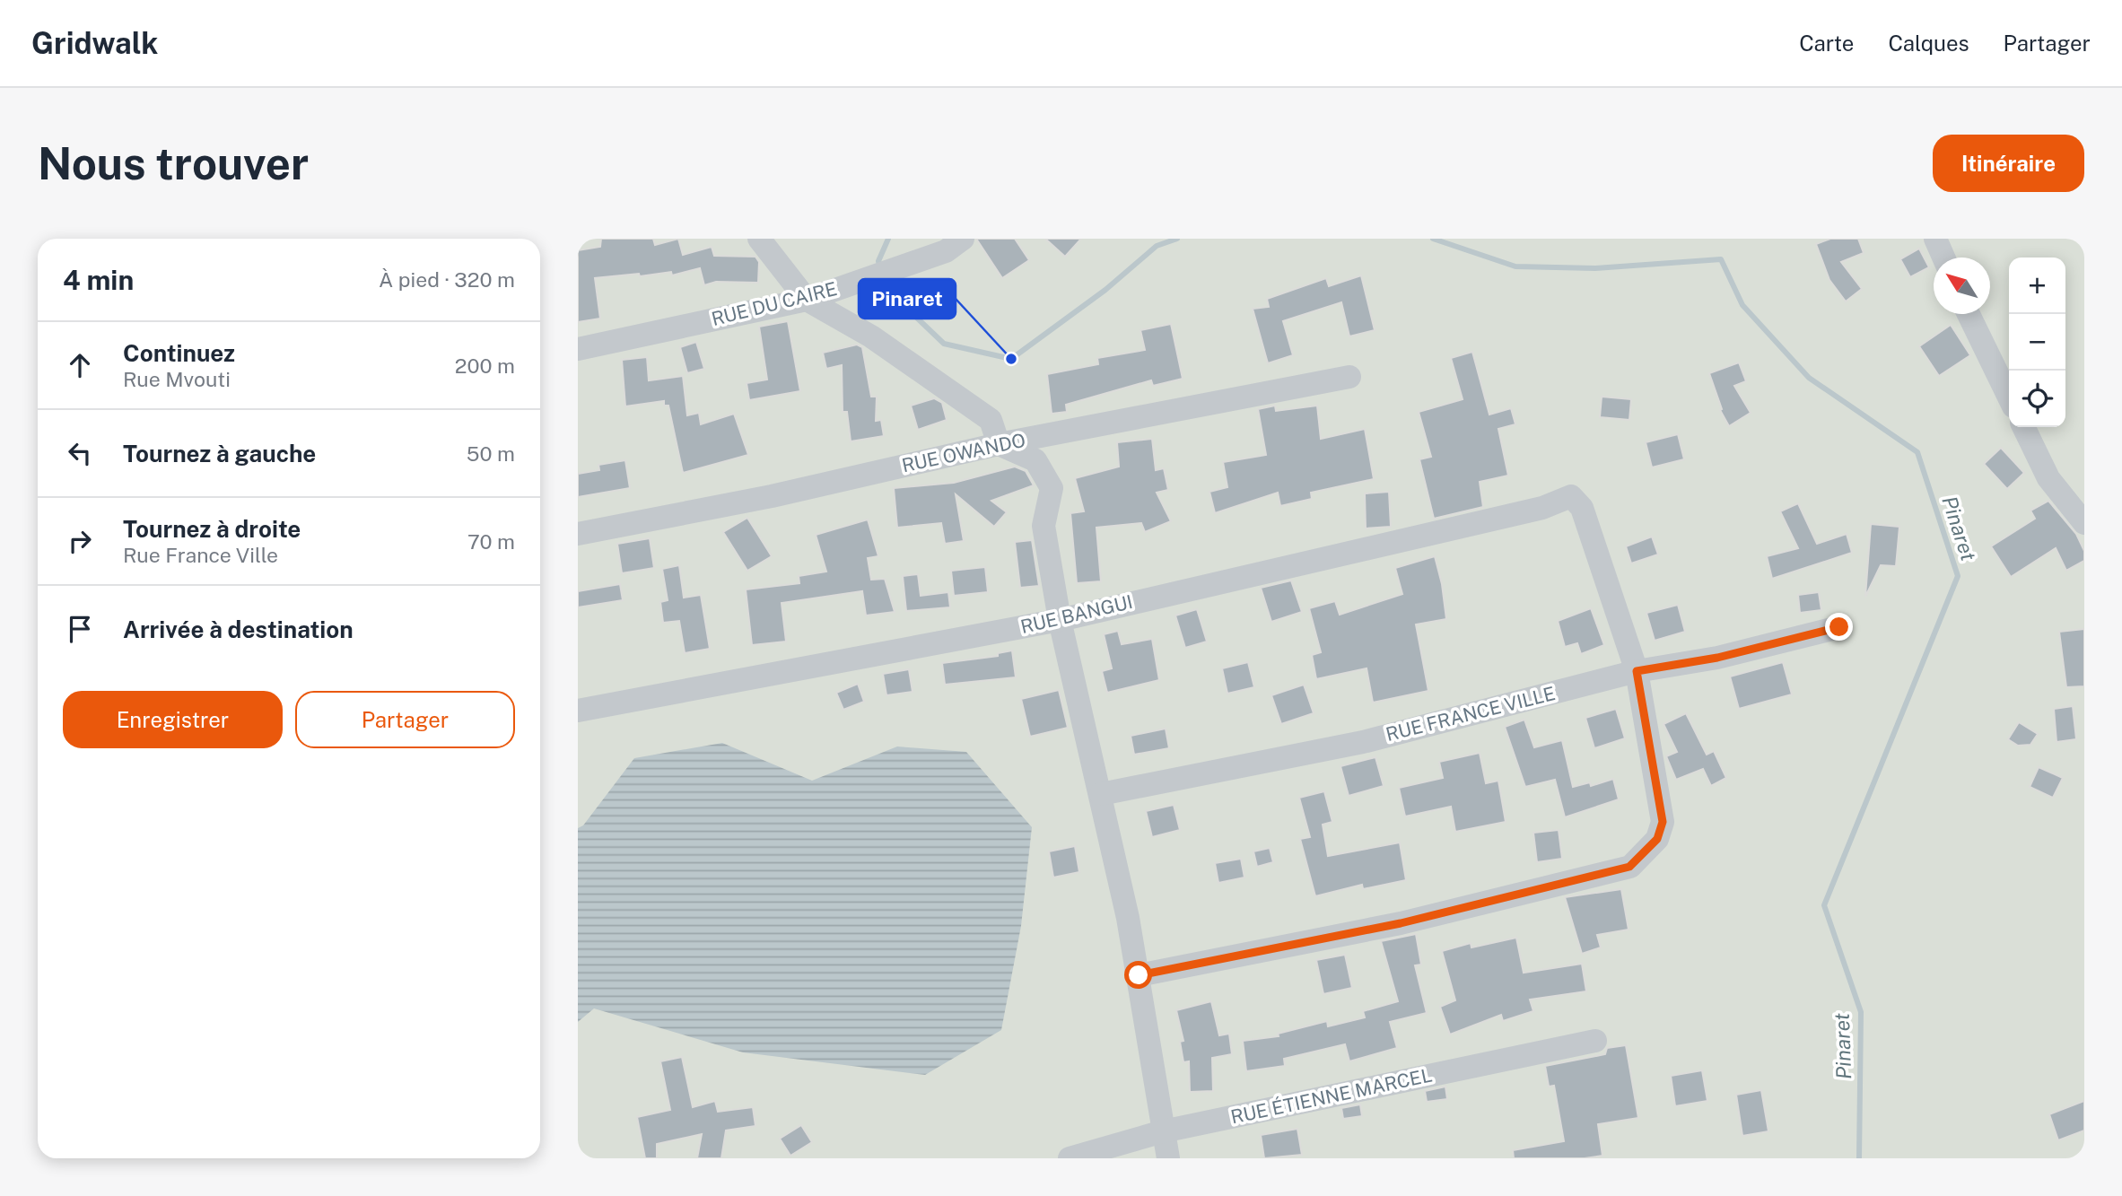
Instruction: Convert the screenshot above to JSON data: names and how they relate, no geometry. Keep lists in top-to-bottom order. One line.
{"streets":{"street":["RUE DU CAIRE","RUE OWANDO","RUE BANGUI","RUE FRANCE VILLE","RUE ÉTIENNE MARCEL"]},"crossings":[["RUE BANGUI","RUE FRANCE VILLE"]],"water":["Pinaret"],"places":["Pinaret"],"north":"top left","page":{"header":"Gridwalk","nav":["Carte","Calques","Partager"],"buttons":["Itinéraire",["Enregistrer","Partager"]],"title":"Nous trouver","heading":["4 min","À pied · 320 m"],"map_buttons":["+","−"],"list":[["Continuez","Rue Mvouti","200 m"],["Tournez à gauche","50 m"],["Tournez à droite","Rue France Ville","70 m"],"Arrivée à destination"]}}
